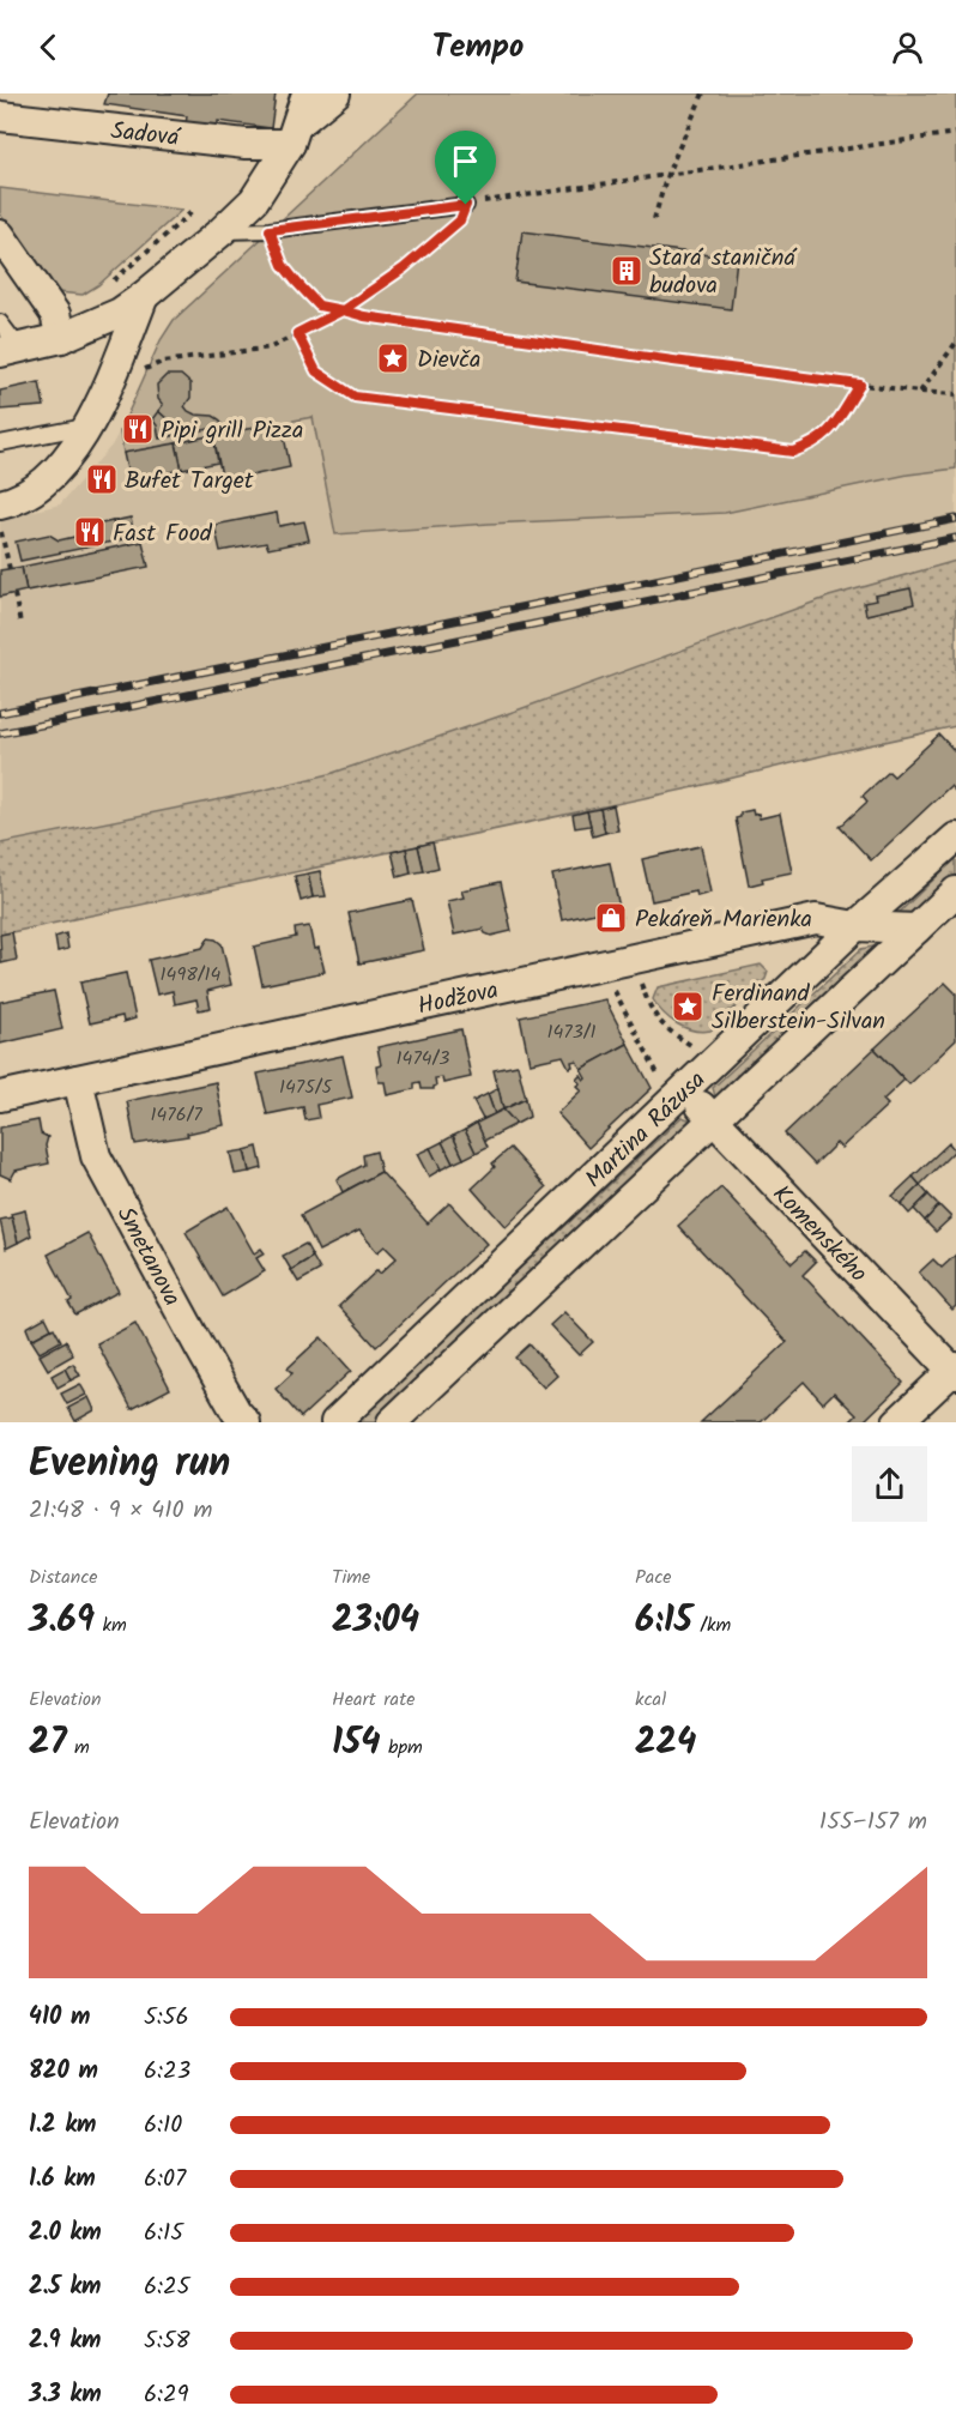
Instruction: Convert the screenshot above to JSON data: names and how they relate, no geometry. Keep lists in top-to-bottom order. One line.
{"streets":{"street":["Sadová","Hodžova","Martina Rázusa","Komenského","Smetanova"]},"crossings":[["Hodžova","Martina Rázusa"],["Hodžova","Smetanova"],["Martina Rázusa","Komenského"]],"places":{"building":["Stará staničná budova"],"place":["Dievča","Ferdinand Silberstein-Silvan"],"restaurant":["Pipi grill Pizza","Bufet Target","Fast Food"],"shop":["Pekáreň Marienka"]},"house_numbers":["1498/14","1473/1","1474/3","1475/5","1476/7"],"page":{"header":"Tempo","heading":["Evening run","21:48 · 9 × 410 m"],"stats":[["Distance","3.69 km"],["Time","23:04"],["Pace","6:15 /km"],["Elevation","27 m"],["Heart rate","154 bpm"],["kcal","224"]],"chart":["Elevation","155–157 m"],"list":[{"name":"410 m","note":"5:56"},{"name":"820 m","note":"6:23"},{"name":"1.2 km","note":"6:10"},{"name":"1.6 km","note":"6:07"},{"name":"2.0 km","note":"6:15"},{"name":"2.5 km","note":"6:25"},{"name":"2.9 km","note":"5:58"},{"name":"3.3 km","note":"6:29"}]}}
